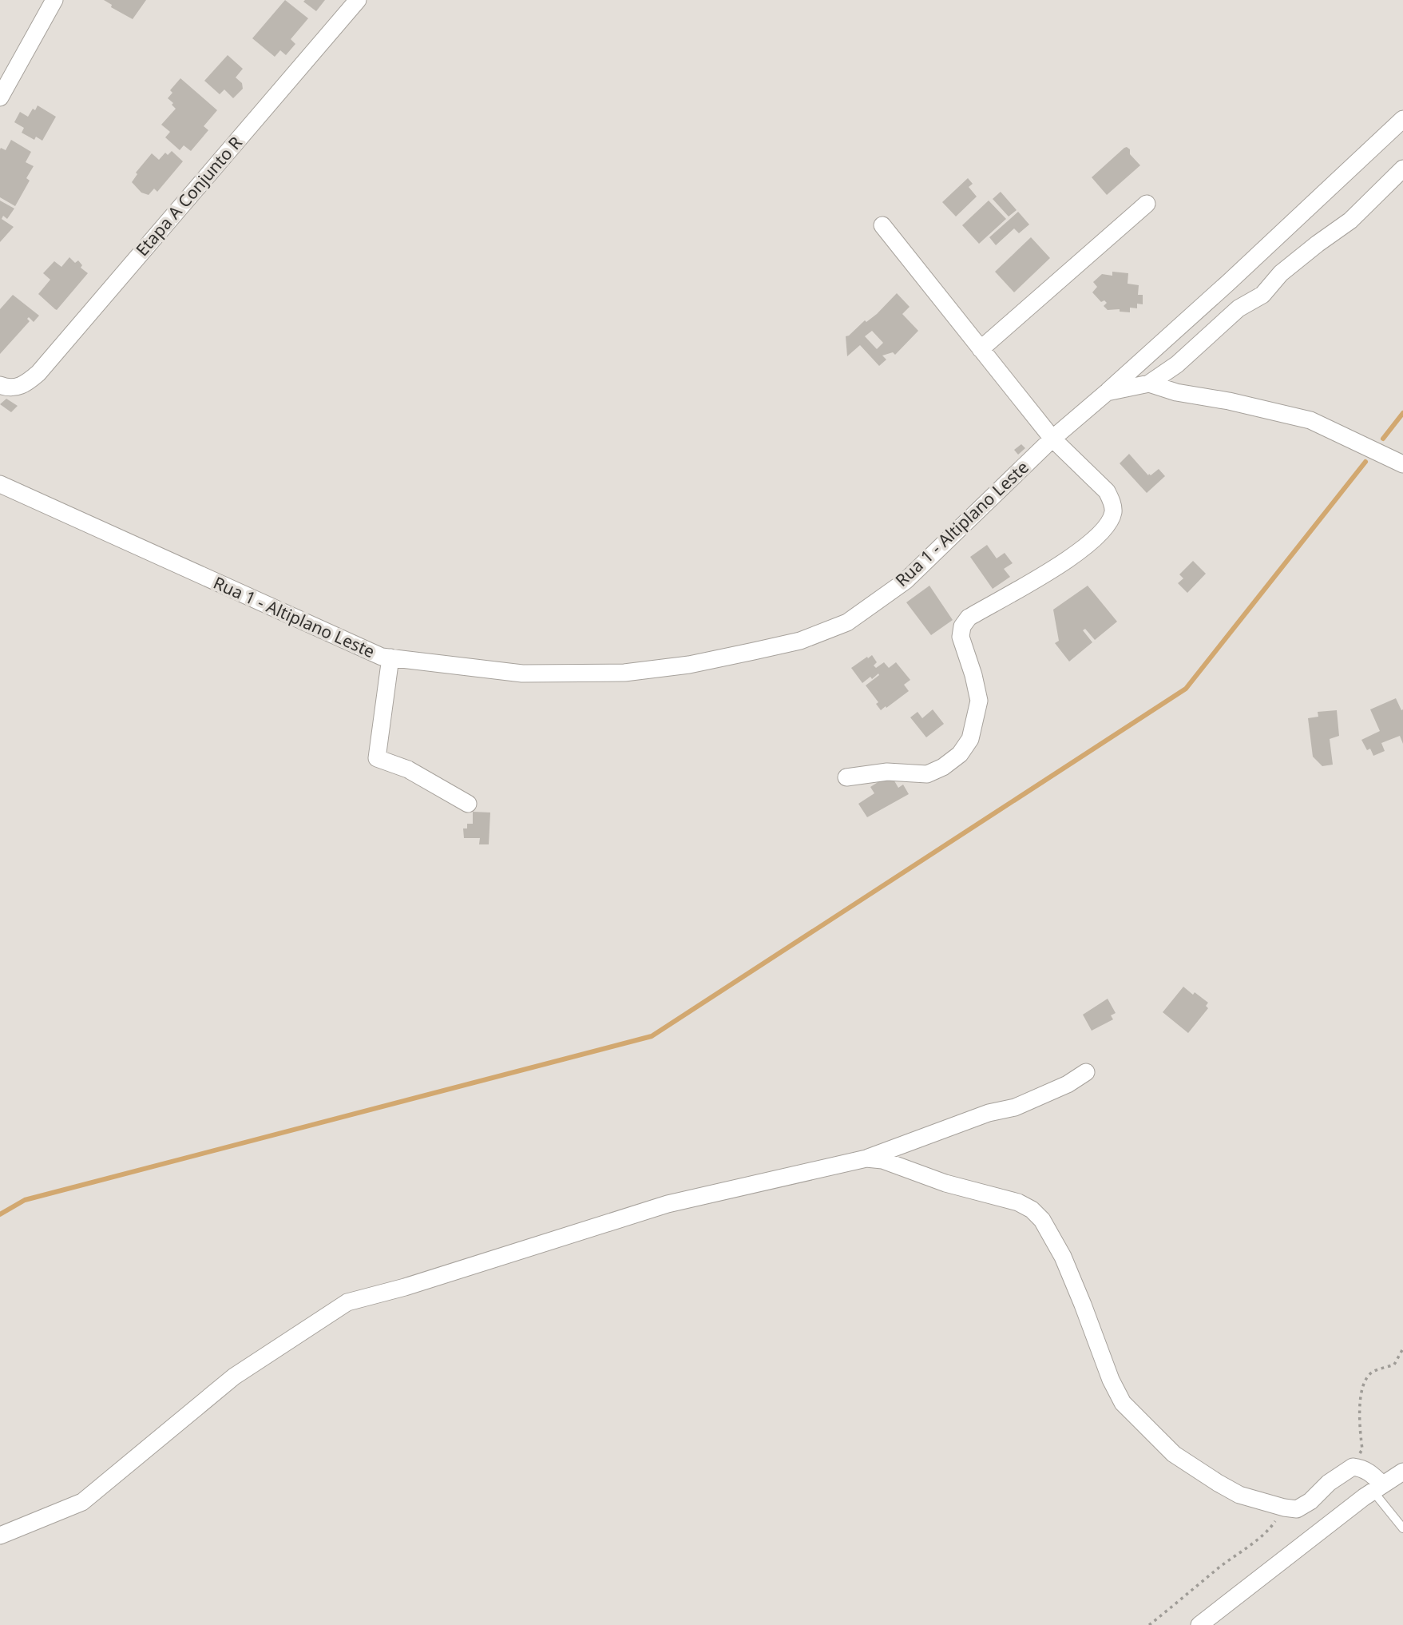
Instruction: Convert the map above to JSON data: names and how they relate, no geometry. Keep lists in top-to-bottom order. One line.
{"streets":{"street":["Etapa A Conjunto R","Rua 1 - Altiplano Leste"]}}
